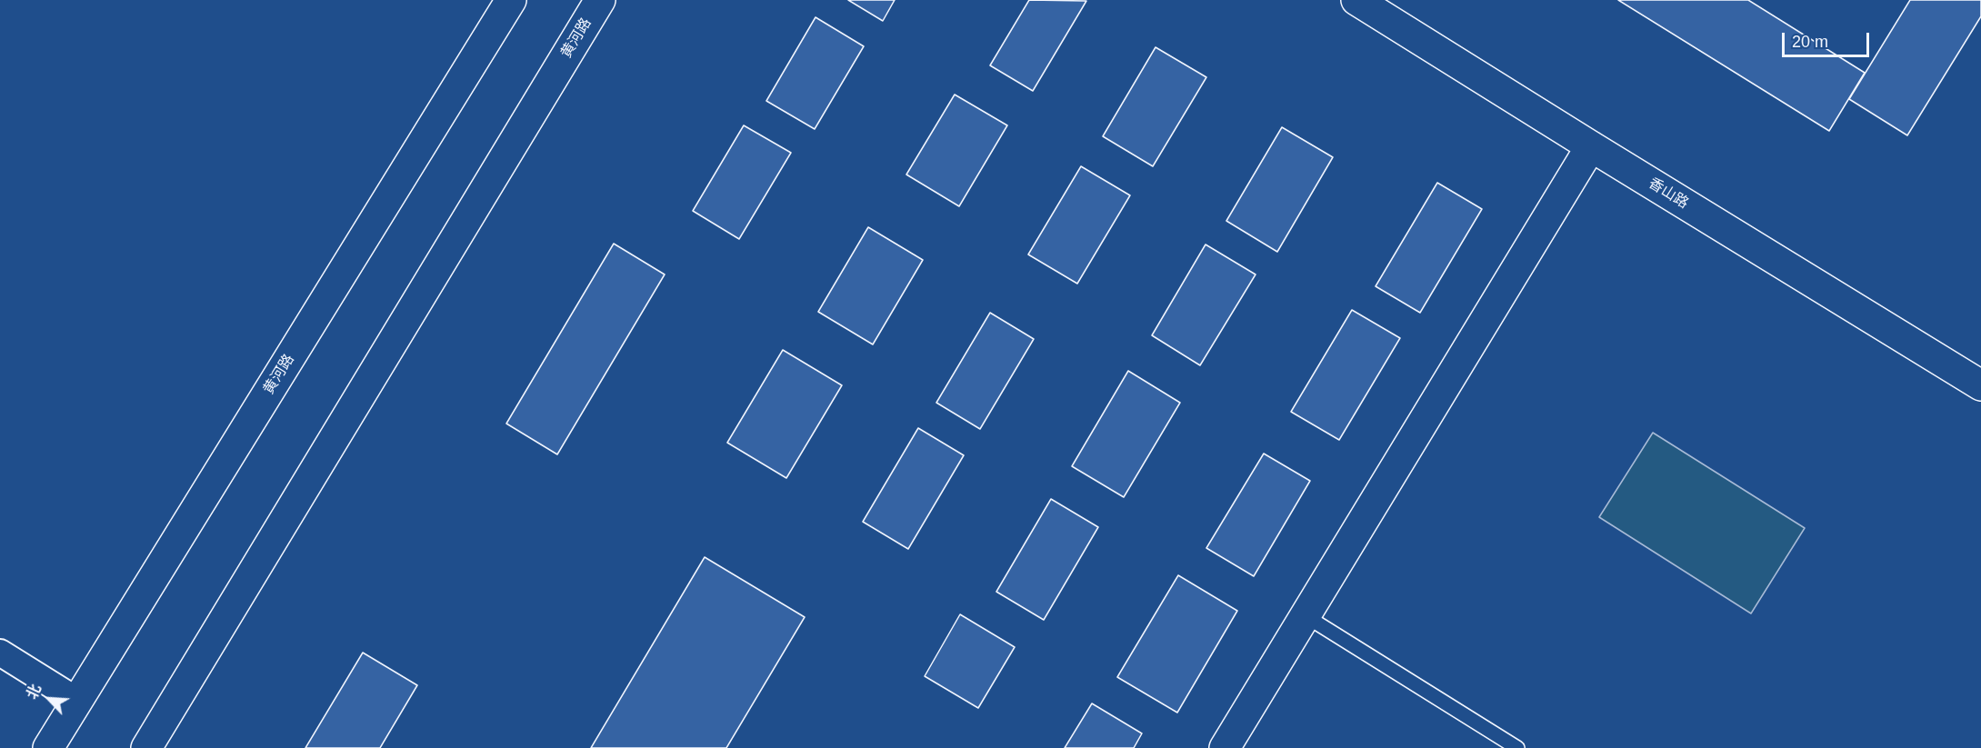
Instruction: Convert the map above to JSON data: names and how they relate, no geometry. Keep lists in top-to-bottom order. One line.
{"streets":{"main road":["黄河路","香山路"]},"scale_bar":"20 m","north":"top left"}
